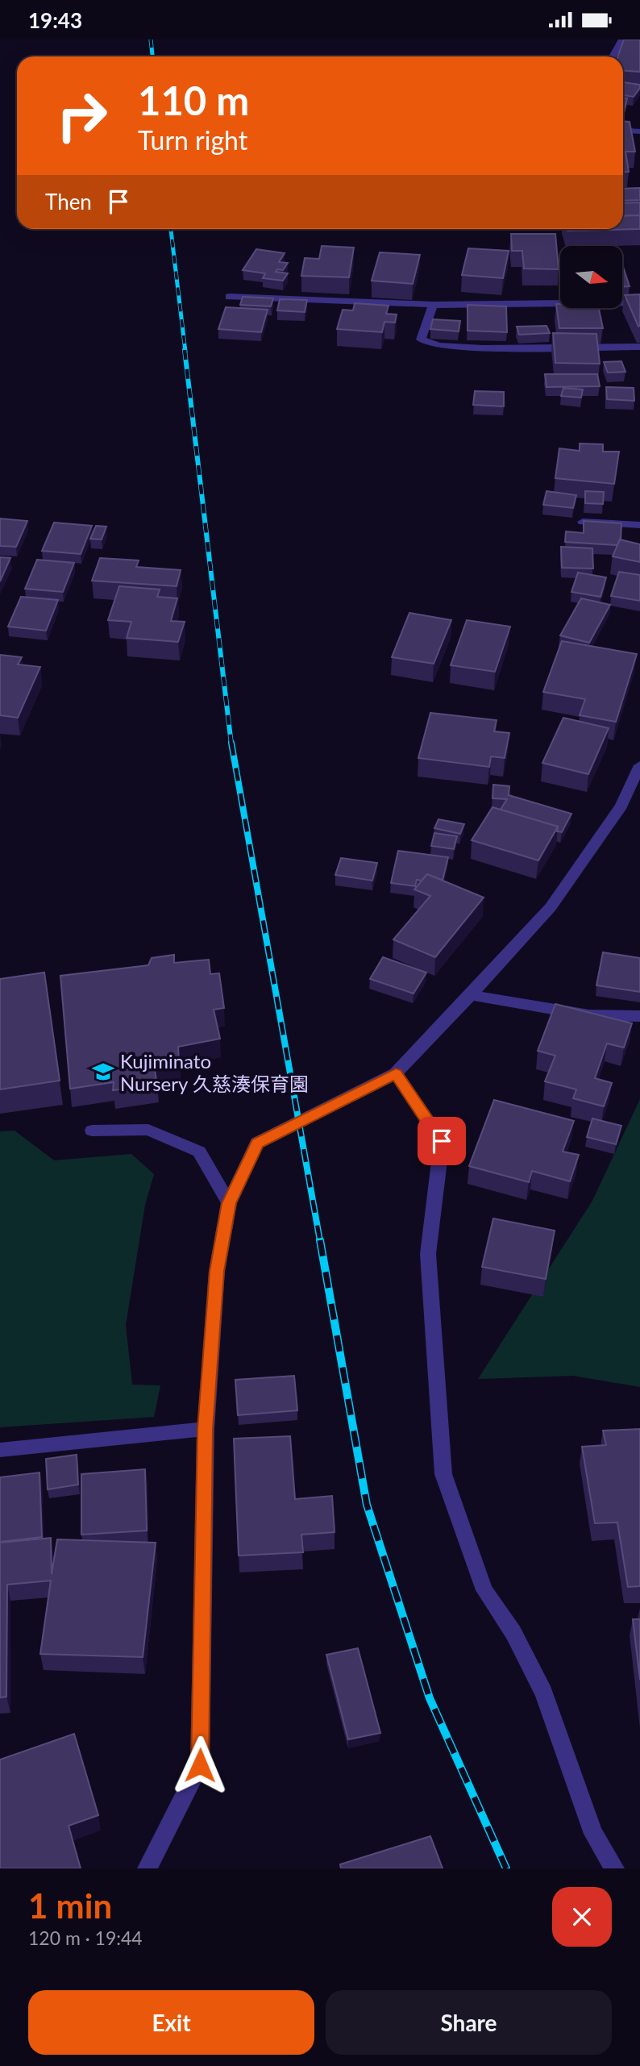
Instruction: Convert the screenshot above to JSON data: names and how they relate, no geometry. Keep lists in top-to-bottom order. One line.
{"places":{"school or university":["Kujiminato Nursery 久慈湊保育園"]},"north":"right","page":{"status":"19:43","turn":["110 m","Turn right"],"then":"Then","heading":["1 min","120 m · 19:44"],"buttons":["Exit","Share"]}}
